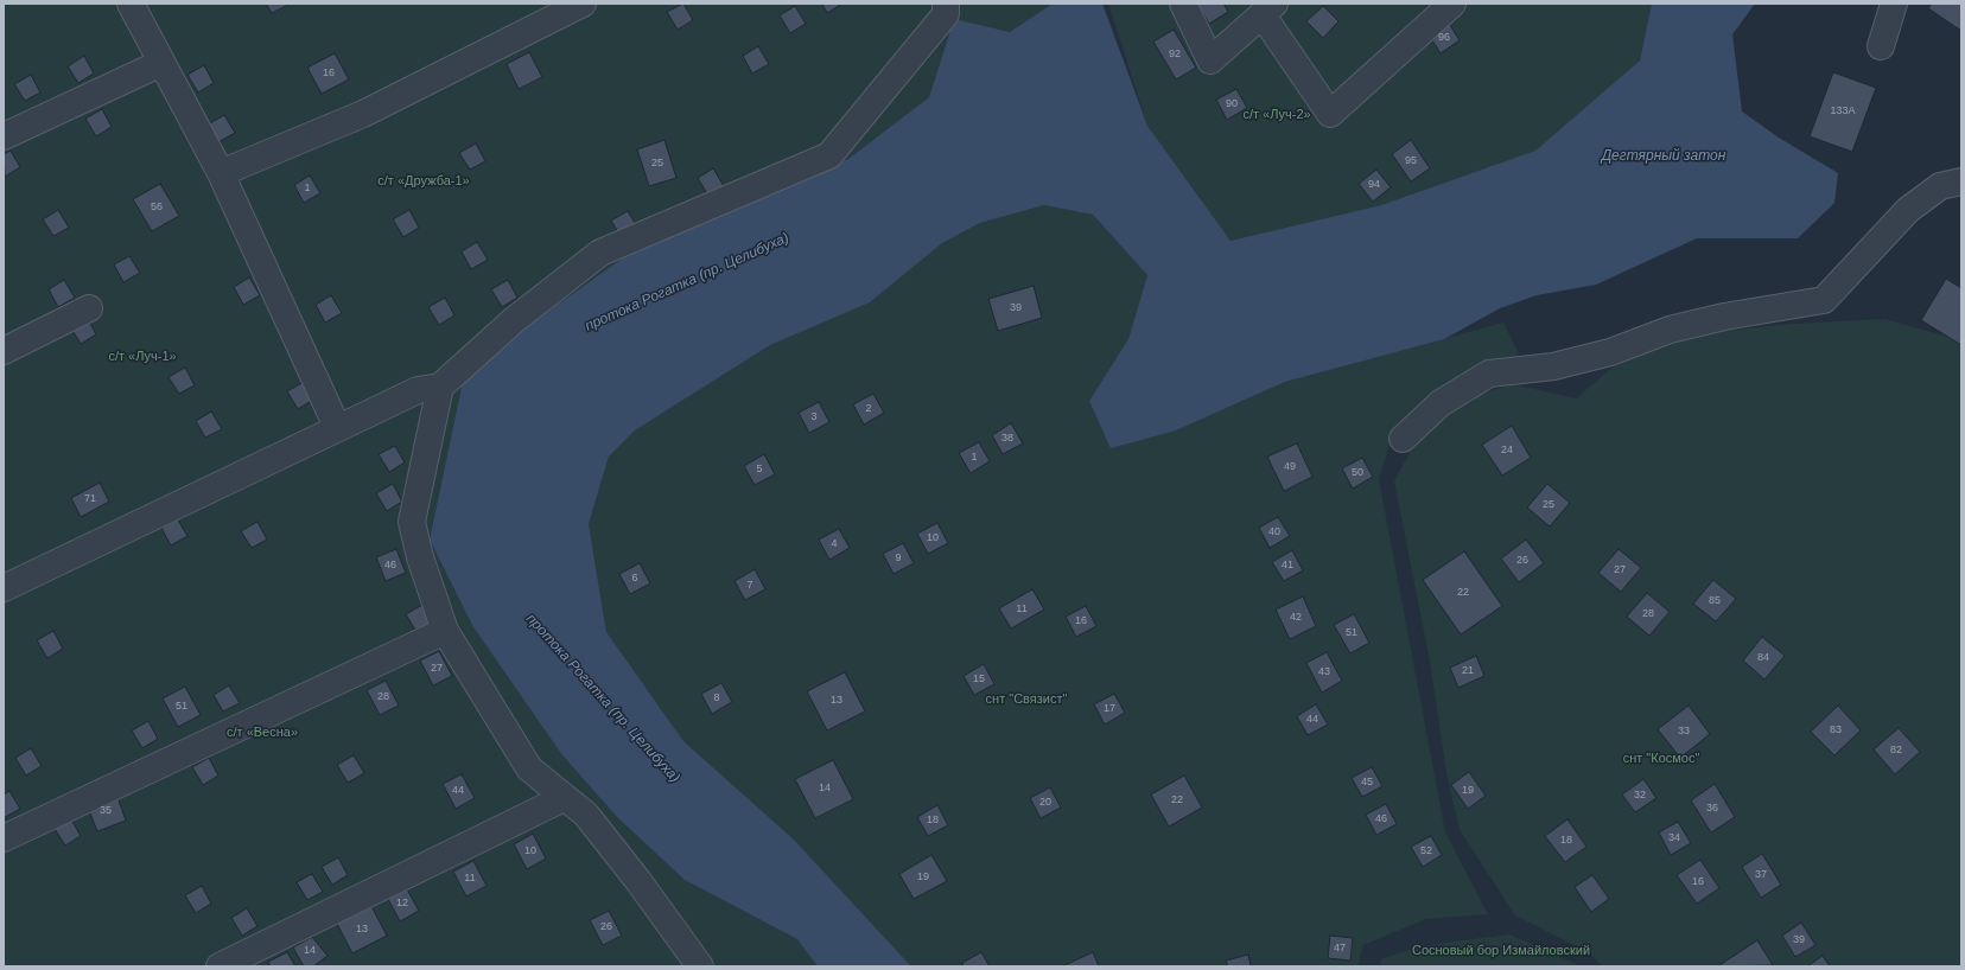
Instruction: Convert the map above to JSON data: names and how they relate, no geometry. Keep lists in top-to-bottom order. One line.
{"water":["Дегтярный затон","протока Рогатка (пр. Целибуха)"],"parks":["с/т «Луч-2»","с/т «Дружба-1»","с/т «Луч-1»","снт \"Связист\"","с/т «Весна»","снт \"Космос\"","Сосновый бор Измайловский"],"house_numbers":["96","92","16","90","133А","95","25","94","1","56","39","2","3","38","24","1","49","5","50","71","25","40","10","4","9","26","46","41","27","6","7","22","85","11","28","42","16","51","84","27","21","43","15","28","8","13","51","17","44","83","33","82","45","14","44","19","32","22","20","36","35","46","18","34","18","10","52","37","19","11","16","12","26","13","39","47","14"]}
